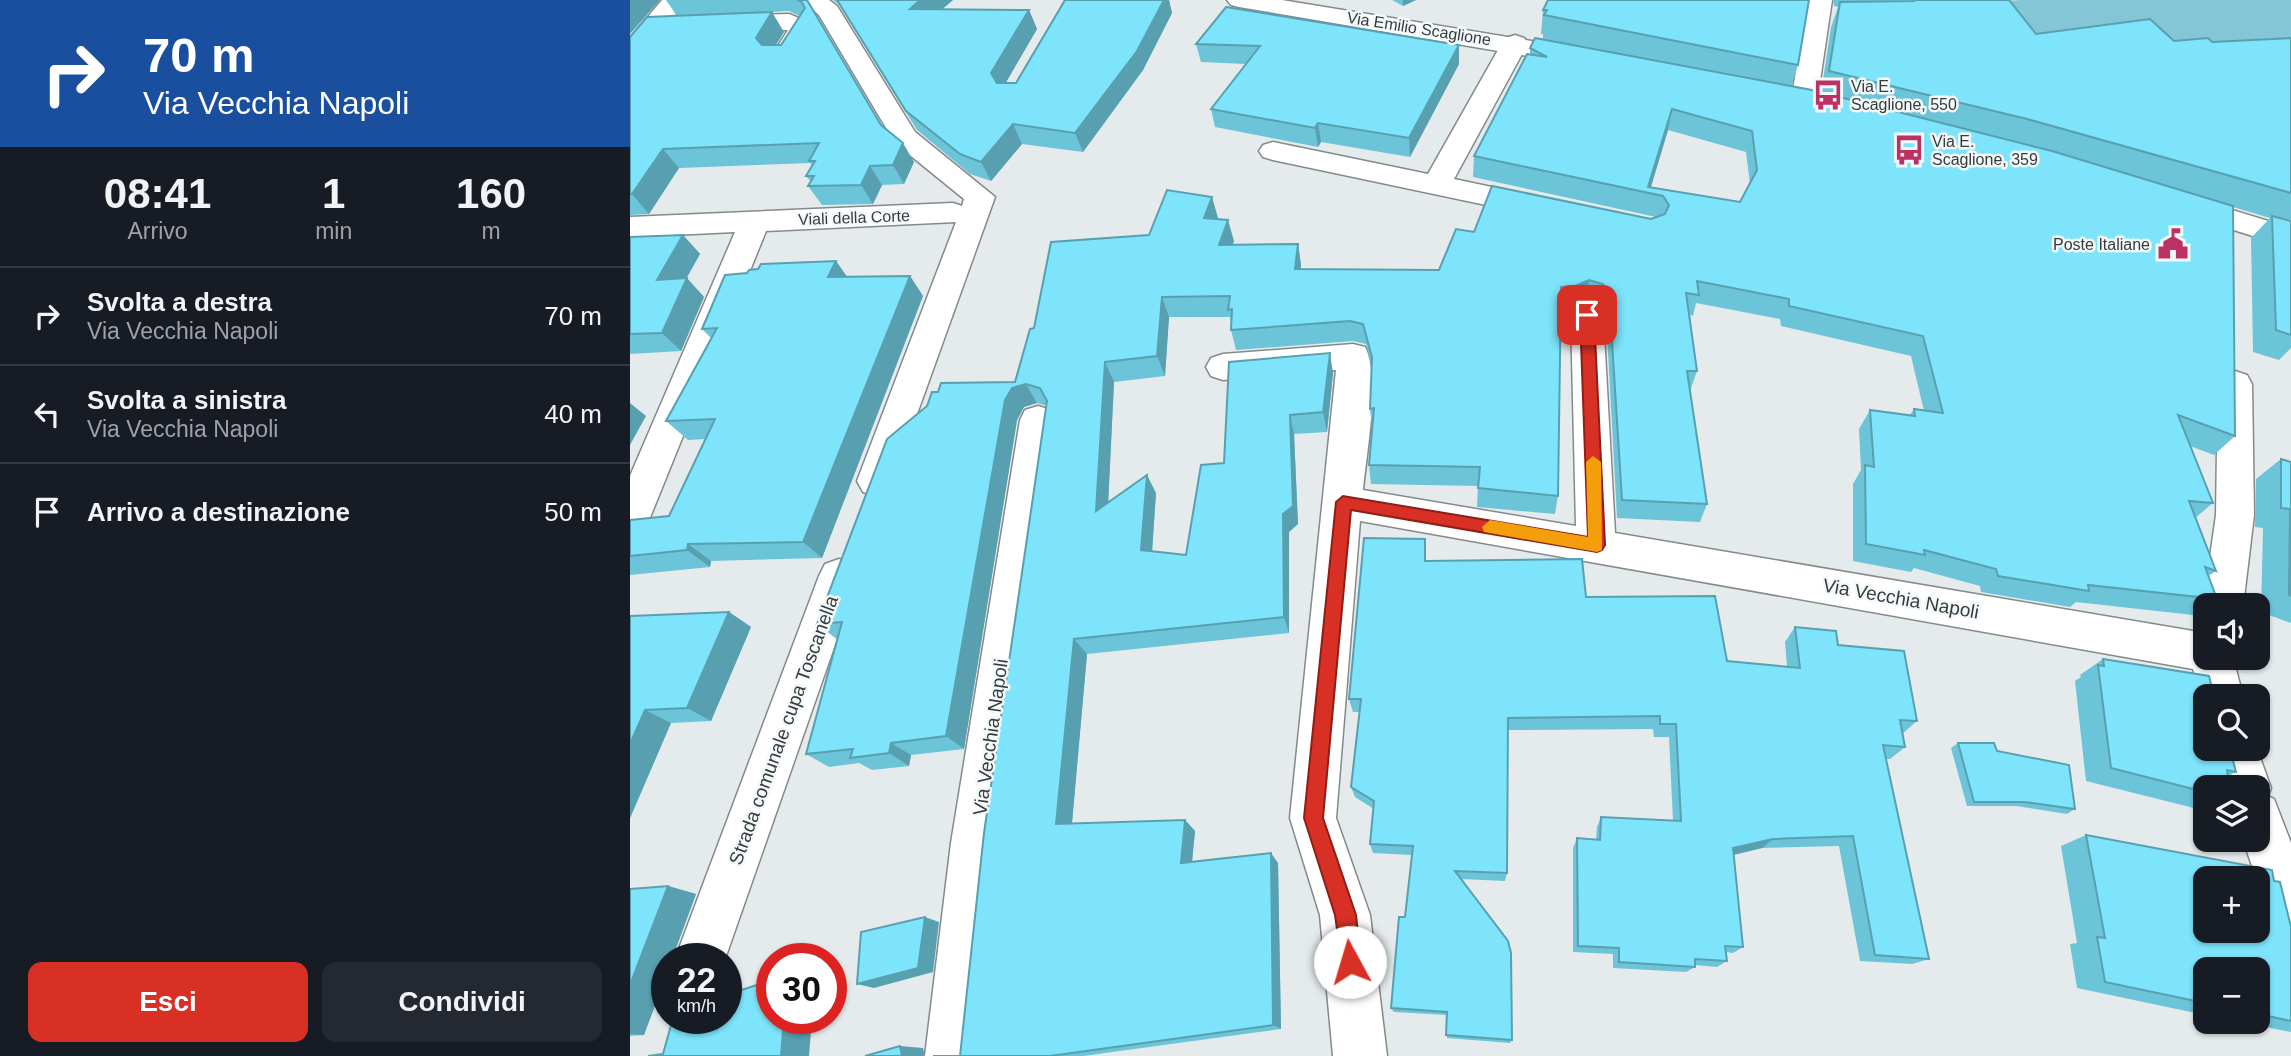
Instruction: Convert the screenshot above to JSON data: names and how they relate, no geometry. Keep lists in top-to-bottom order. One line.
{"streets":{"street":["Via Emilio Scaglione","Viali della Corte","Via Vecchia Napoli","Strada comunale cupa Toscanella"]},"places":{"bus stop":["Via E. Scaglione, 550","Via E. Scaglione, 359"],"public building":["Poste Italiane"]},"page":{"turn":["70 m","Via Vecchia Napoli"],"eta":["08:41","Arrivo","1","min","160","m"],"list":[{"name":"Svolta a destra","note":"Via Vecchia Napoli","value":"70 m"},{"name":"Svolta a sinistra","note":"Via Vecchia Napoli","value":"40 m"},{"name":"Arrivo a destinazione","value":"50 m"}],"map_buttons":["+","−"],"speed":"22 km/h","limit":"30","buttons":["Esci","Condividi"]}}
